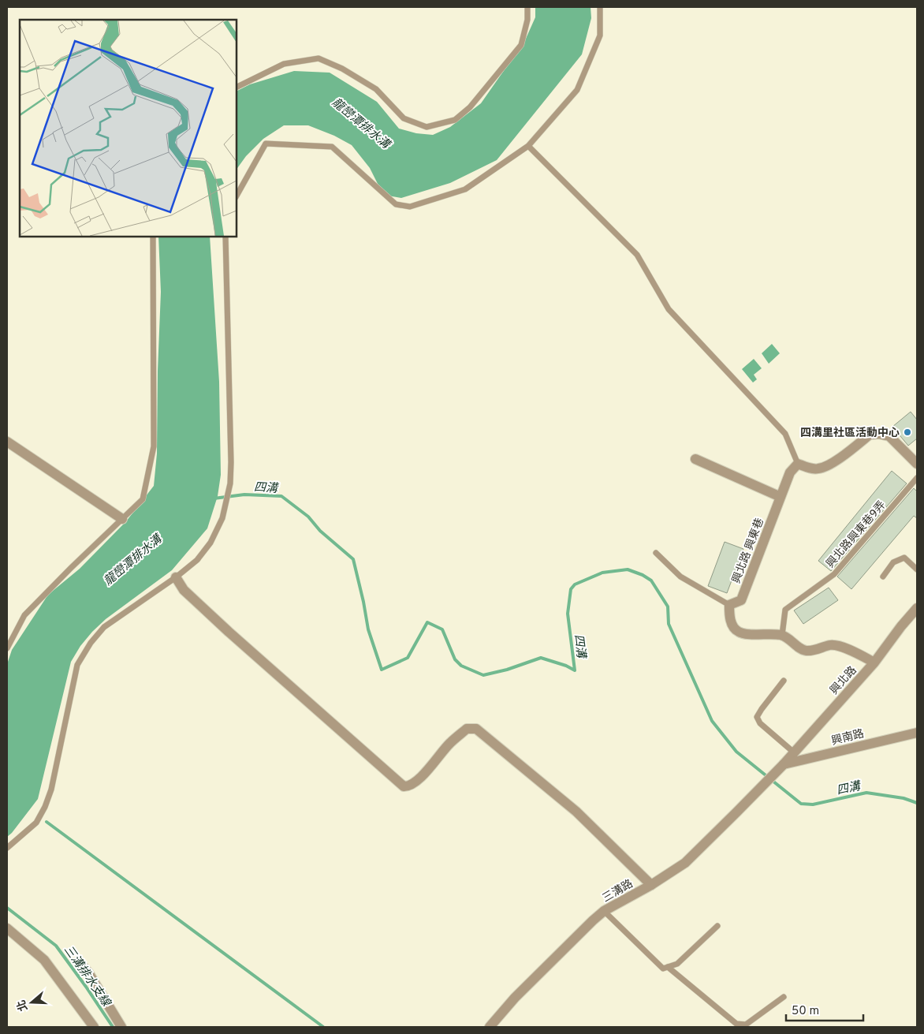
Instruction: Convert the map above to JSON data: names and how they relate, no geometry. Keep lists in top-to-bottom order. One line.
{"streets":{"street":["興北路 興東巷","興北路","興南路","三溝路"],"lane":["興北路興東巷9弄"]},"crossings":[["興北路","興南路"],["興北路","三溝路"],["興南路","三溝路"]],"water":["龍巒潭排水溝","四溝","三溝排水支線"],"places":["四溝里社區活動中心"],"scale_bar":"50 m","north":"left"}
